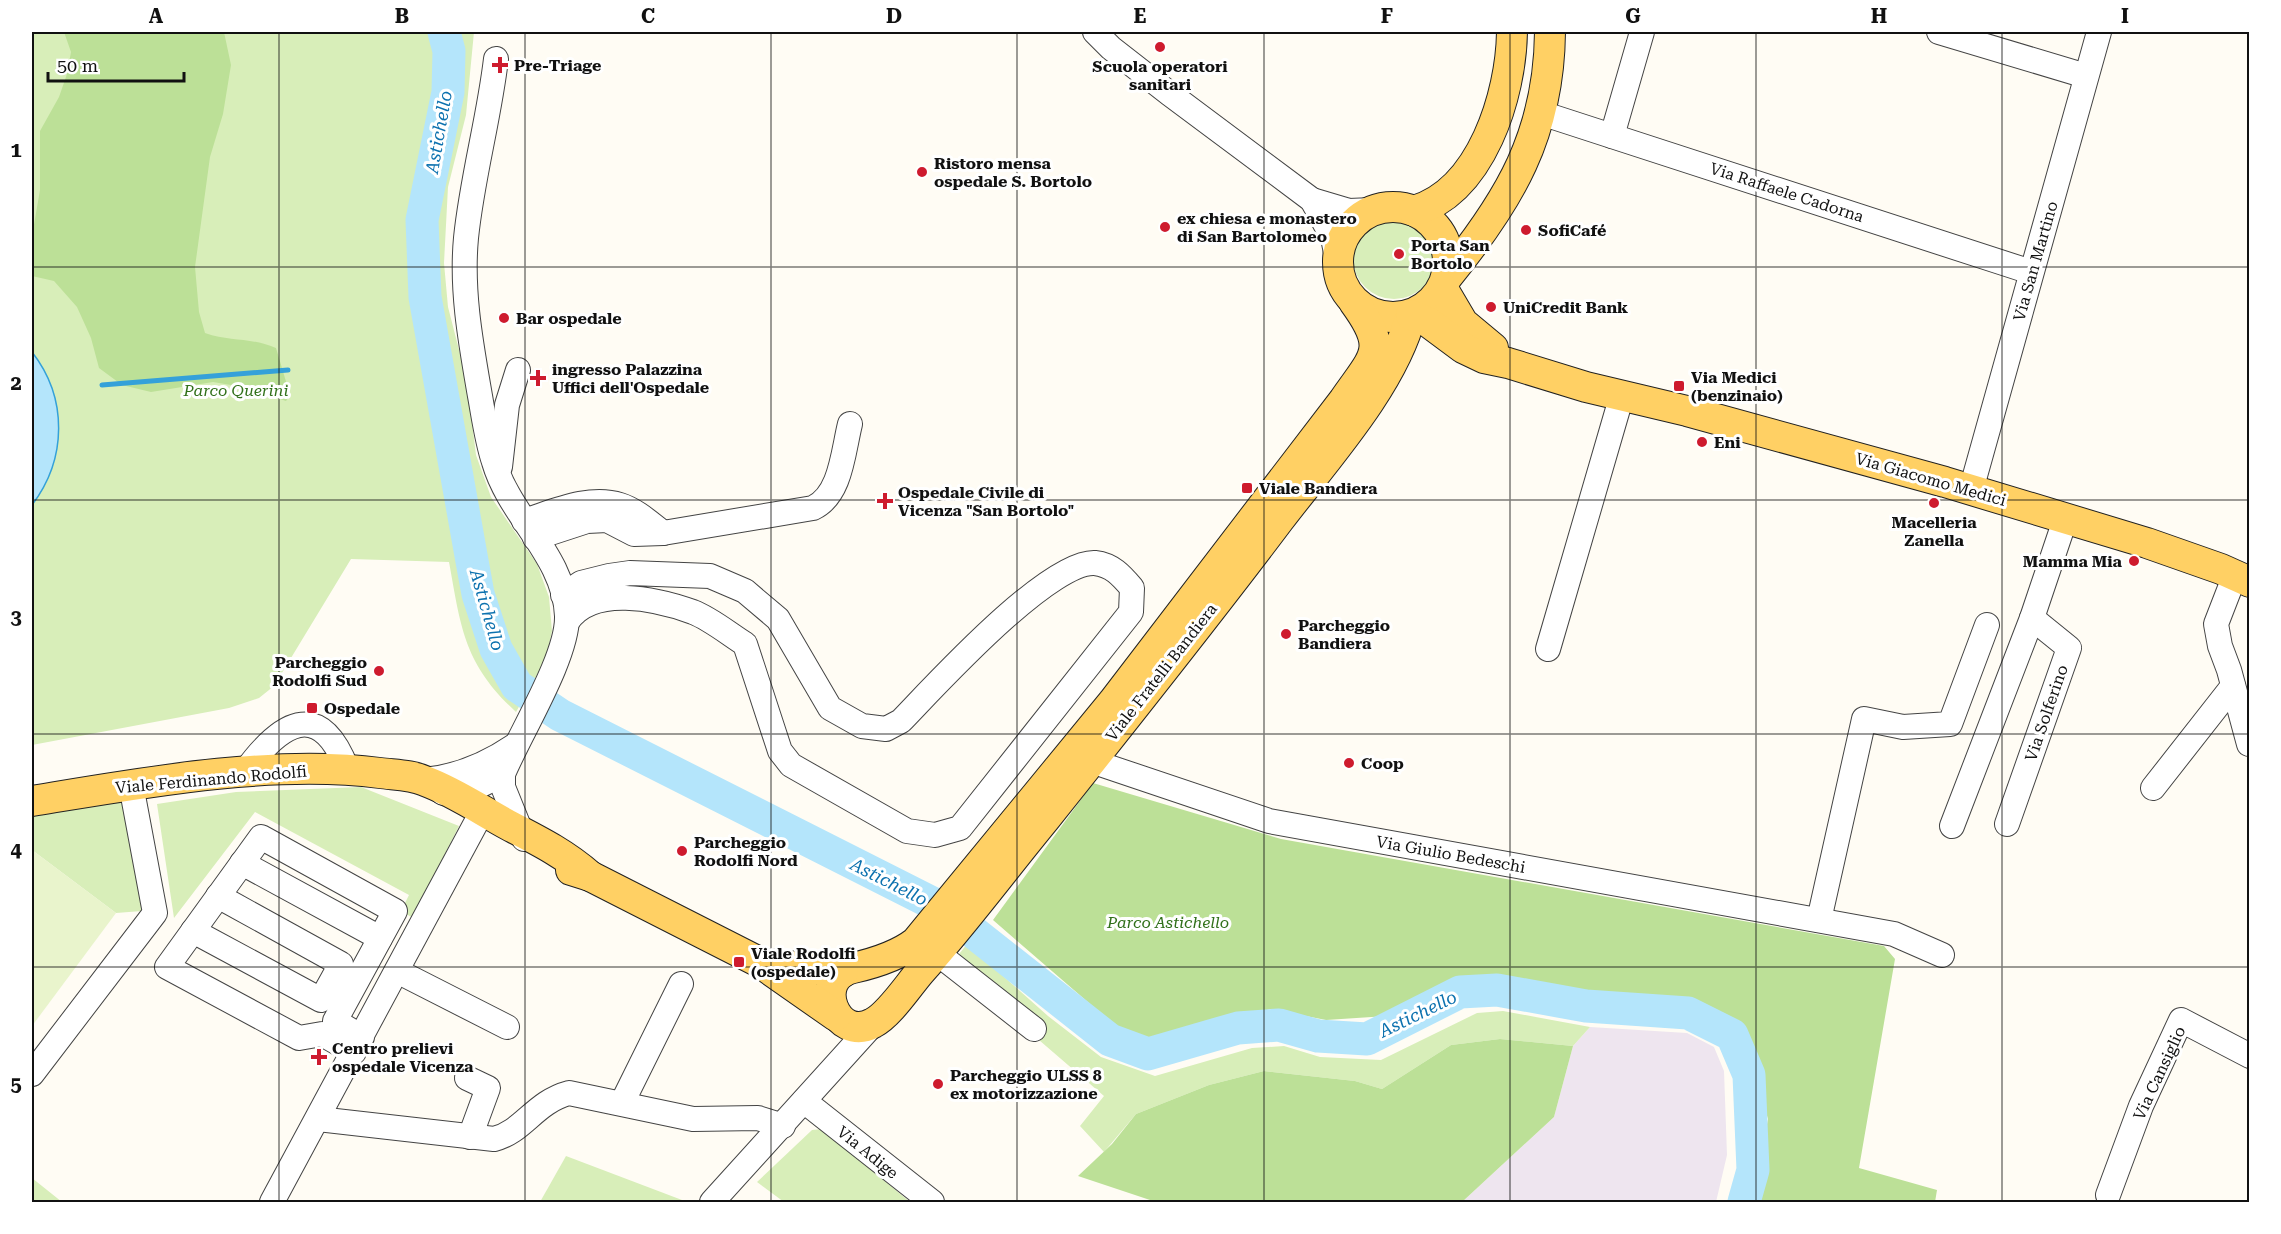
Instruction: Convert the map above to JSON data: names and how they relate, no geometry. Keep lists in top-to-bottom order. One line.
{"streets":{"main road":["Via Giacomo Medici","Viale Fratelli Bandiera","Viale Ferdinando Rodolfi"],"street":["Via Raffaele Cadorna","Via San Martino","Via Solferino","Via Giulio Bedeschi","Via Cansiglio","Via Adige"]},"crossings":[["Via Raffaele Cadorna","Via San Martino"],["Via San Martino","Via Giacomo Medici"],["Via Giacomo Medici","Viale Fratelli Bandiera"],["Viale Fratelli Bandiera","Viale Ferdinando Rodolfi"],["Viale Fratelli Bandiera","Via Giulio Bedeschi"],["Viale Fratelli Bandiera","Via Adige"]],"water":["Astichello"],"parks":["Parco Querini","Parco Astichello"],"places":{"other":["Scuola operatori sanitari","Ristoro mensa ospedale S. Bortolo","ex chiesa e monastero di San Bartolomeo","SofiCafé","Porta San Bortolo","UniCredit Bank","Bar ospedale","Eni","Macelleria Zanella","Mamma Mia","Parcheggio Bandiera","Parcheggio Rodolfi Sud","Coop","Parcheggio Rodolfi Nord","Parcheggio ULSS 8 ex motorizzazione"],"health":["Pre-Triage","ingresso Palazzina Uffici dell'Ospedale","Ospedale Civile di Vicenza \"San Bortolo\"","Centro prelievi ospedale Vicenza"],"transit":["Via Medici (benzinaio)","Viale Bandiera","Ospedale","Viale Rodolfi (ospedale)"]},"scale_bar":"50 m","grid":{"columns":["A","B","C","D","E","F","G","H","I"],"rows":["1","2","3","4","5"]}}
